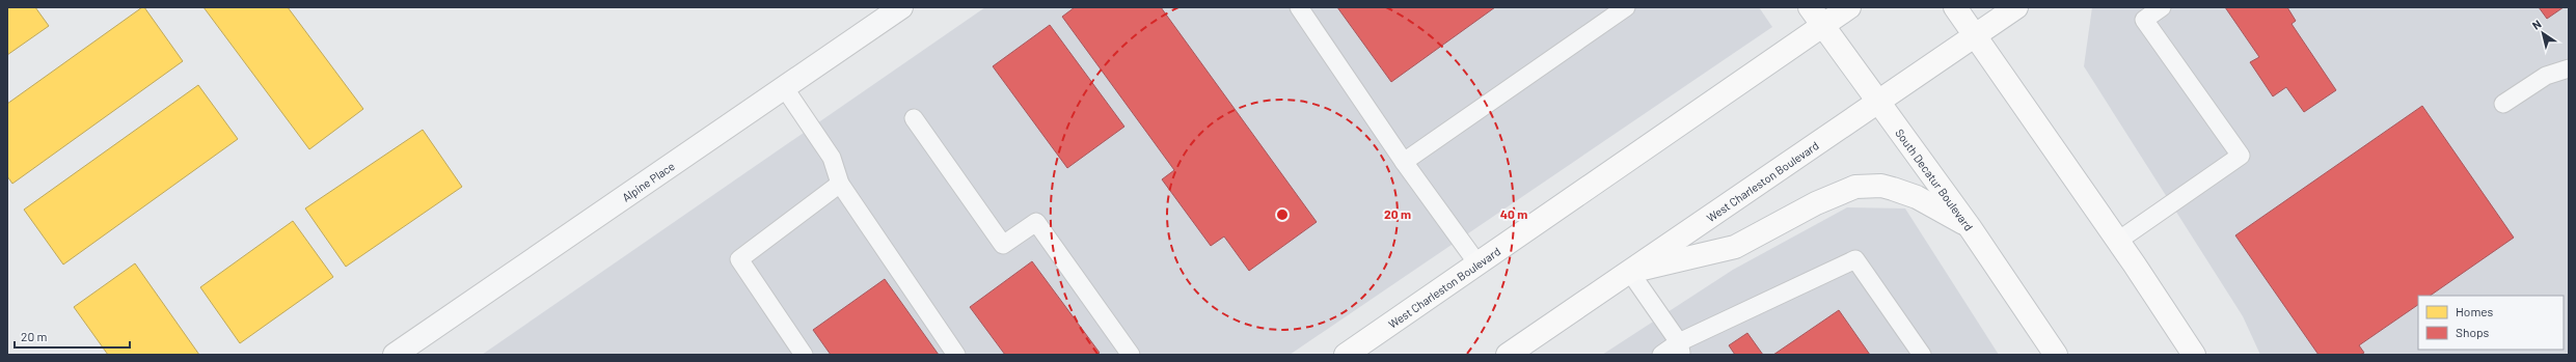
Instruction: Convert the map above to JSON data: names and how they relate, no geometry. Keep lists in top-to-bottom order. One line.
{"streets":{"main road":["South Decatur Boulevard","West Charleston Boulevard"],"street":["Alpine Place"]},"crossings":[["South Decatur Boulevard","West Charleston Boulevard"]],"legend":["Homes","Shops"],"scale_bar":"20 m","north":"top left","rings":["20 m","40 m"]}
